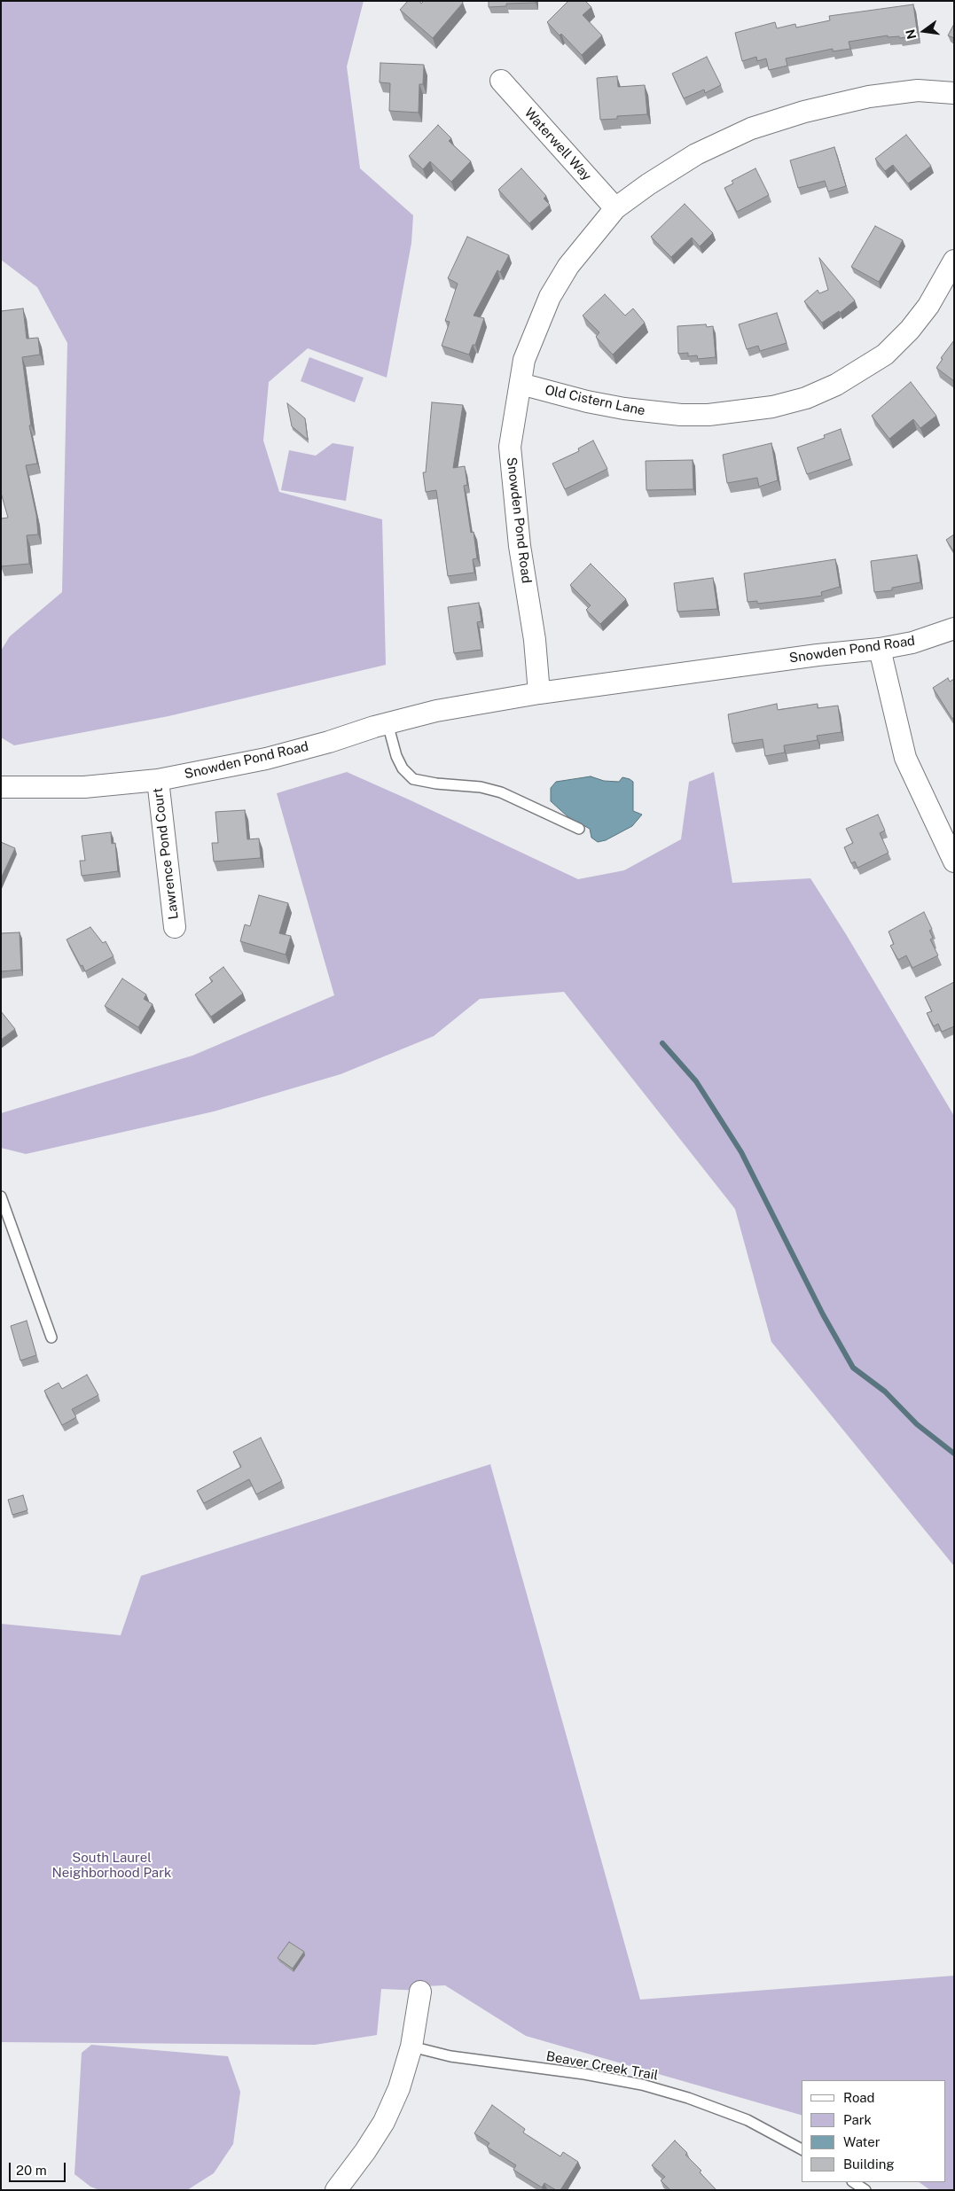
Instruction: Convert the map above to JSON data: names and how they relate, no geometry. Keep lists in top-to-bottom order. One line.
{"streets":{"street":["Waterwell Way","Old Cistern Lane","Snowden Pond Road","Lawrence Pond Court"],"lane":["Beaver Creek Trail"]},"crossings":[["Waterwell Way","Snowden Pond Road"],["Old Cistern Lane","Snowden Pond Road"],["Snowden Pond Road","Lawrence Pond Court"]],"parks":["South Laurel Neighborhood Park"],"legend":["Road","Park","Water","Building"],"scale_bar":"20 m","north":"left"}
